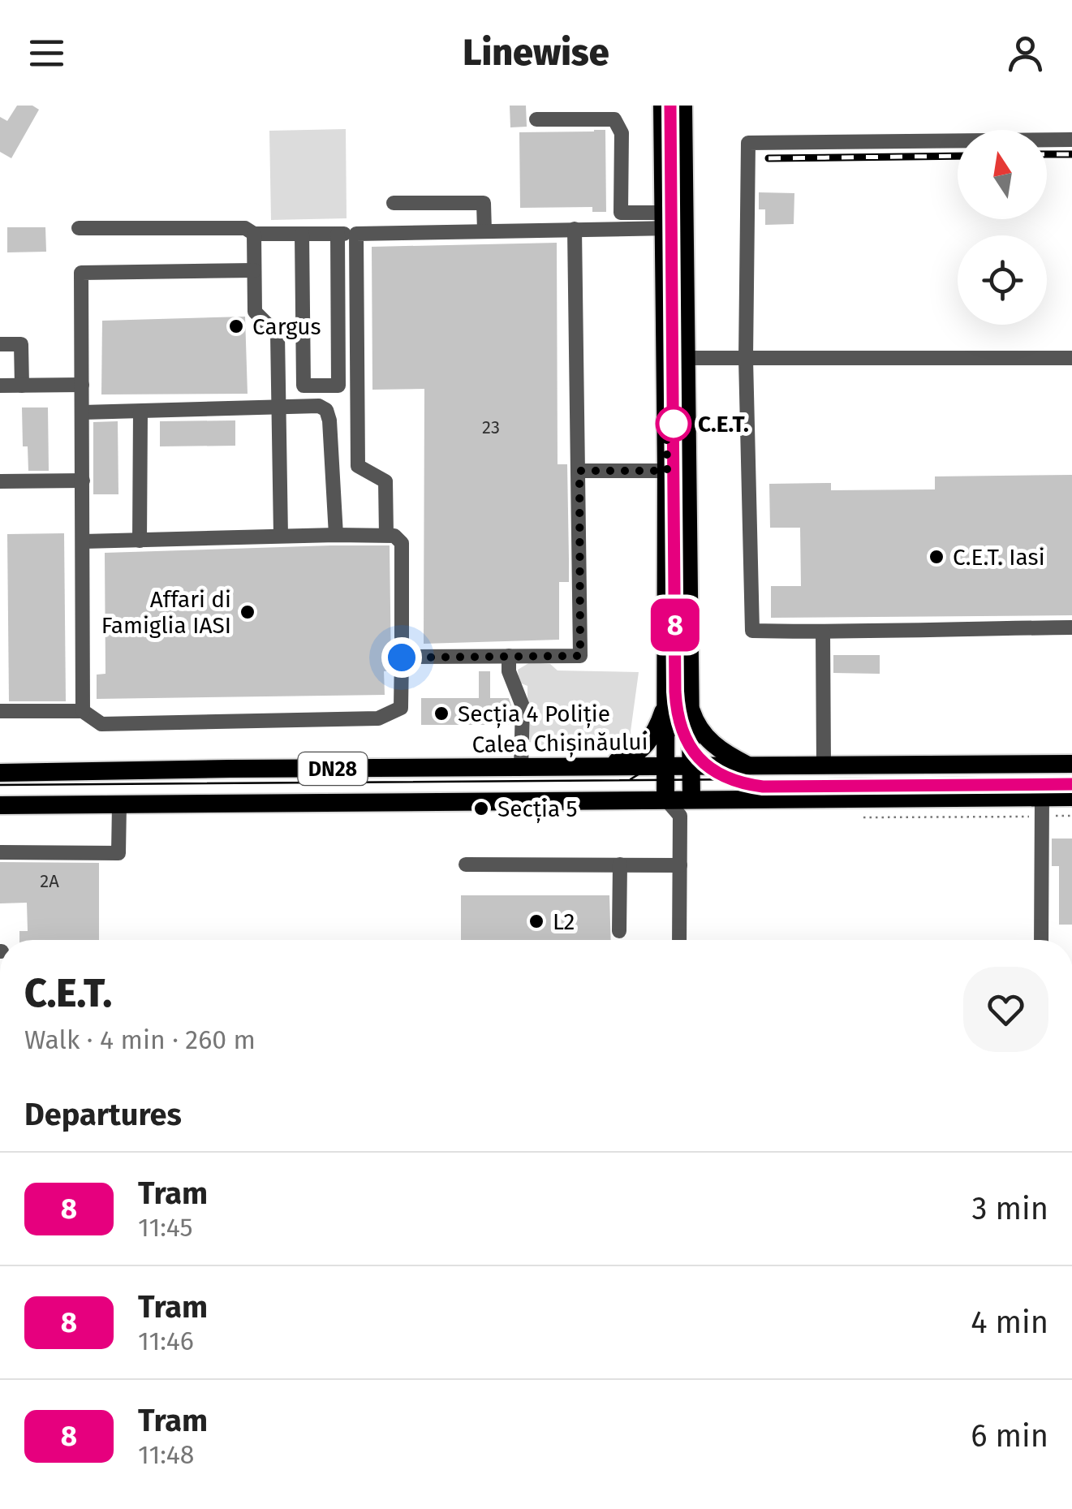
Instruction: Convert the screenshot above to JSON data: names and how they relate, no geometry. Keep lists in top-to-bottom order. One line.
{"streets":{"main road":["Calea Chișinăului","DN28"]},"places":["Cargus","C.E.T.","C.E.T. Iasi","Affari di Famiglia IASI","Secția 4 Poliție","Secția 5","L2"],"lines":["tram line 8"],"house_numbers":["23","2A"],"north":"top","page":{"header":"Linewise","on_map":"8","heading":[["C.E.T.","Walk · 4 min · 260 m"],"Departures"],"list":[{"mark":"8","name":"Tram","note":"11:45","value":"3 min"},{"mark":"8","name":"Tram","note":"11:46","value":"4 min"},{"mark":"8","name":"Tram","note":"11:48","value":"6 min"}]}}
